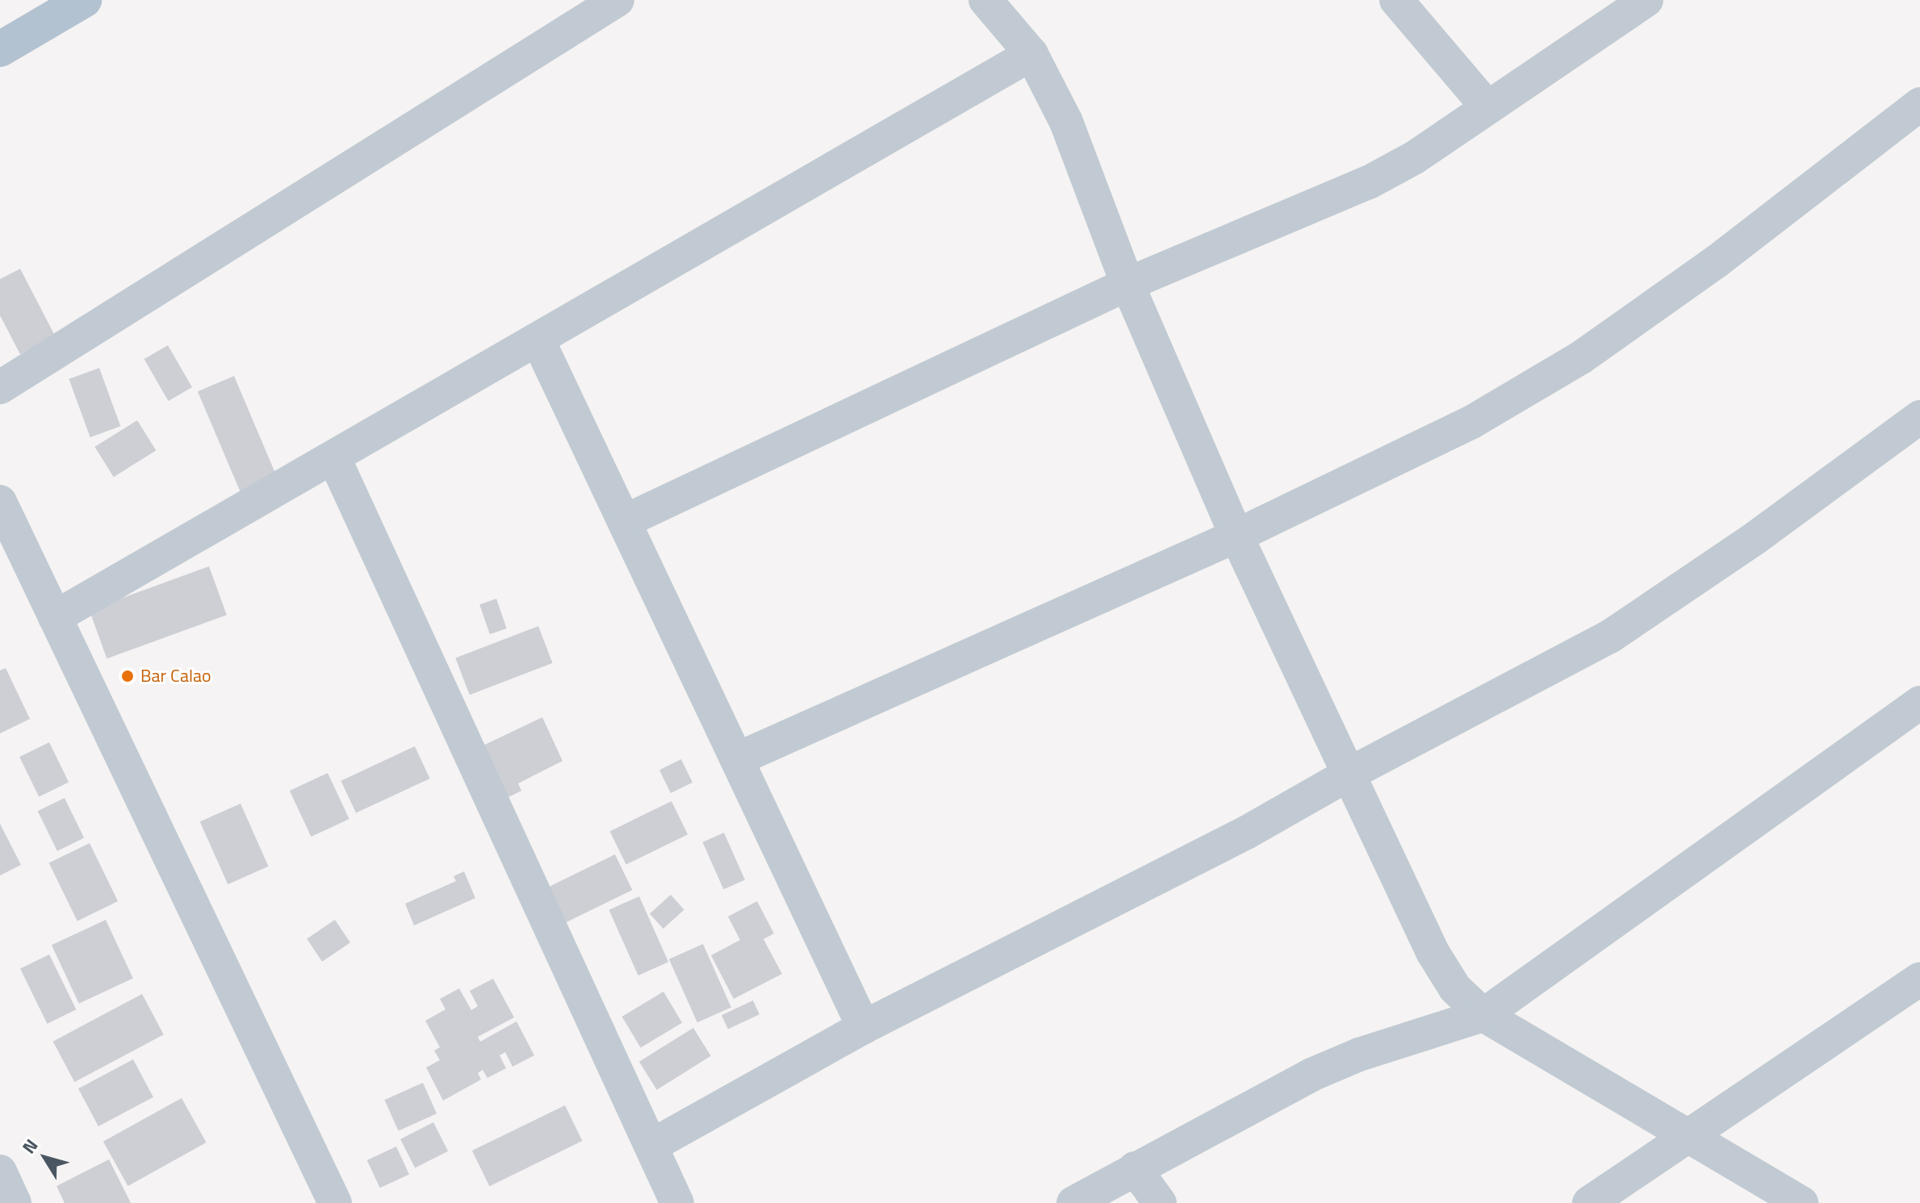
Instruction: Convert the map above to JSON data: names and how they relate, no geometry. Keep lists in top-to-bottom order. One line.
{"places":["Bar Calao"],"north":"top left"}
